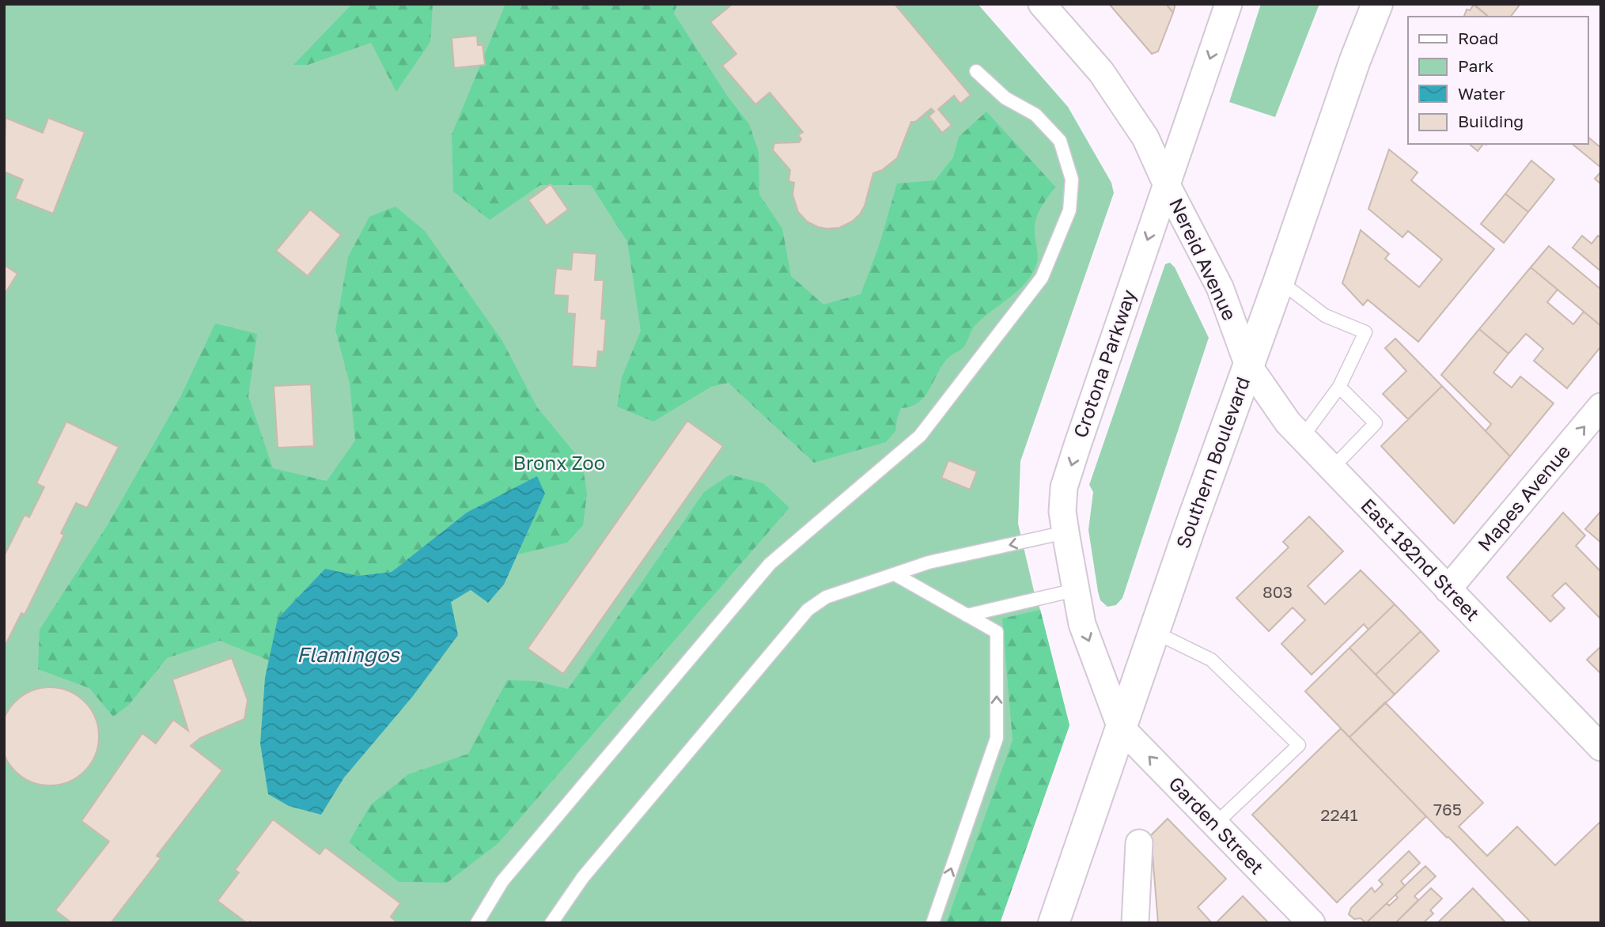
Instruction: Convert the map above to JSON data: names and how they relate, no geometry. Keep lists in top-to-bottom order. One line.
{"streets":{"main road":["Southern Boulevard"],"street":["Nereid Avenue","Crotona Parkway","Mapes Avenue","East 182nd Street","Garden Street"]},"crossings":[["Nereid Avenue","Crotona Parkway"],["Nereid Avenue","Southern Boulevard"],["Nereid Avenue","East 182nd Street"],["Crotona Parkway","Southern Boulevard"],["Crotona Parkway","Garden Street"],["Southern Boulevard","East 182nd Street"],["Southern Boulevard","Garden Street"],["Mapes Avenue","East 182nd Street"]],"one_way":["Crotona Parkway","Mapes Avenue","Garden Street"],"water":["Flamingos"],"parks":["Bronx Zoo"],"house_numbers":["803","765","2241"],"legend":["Road","Park","Water","Building"]}
